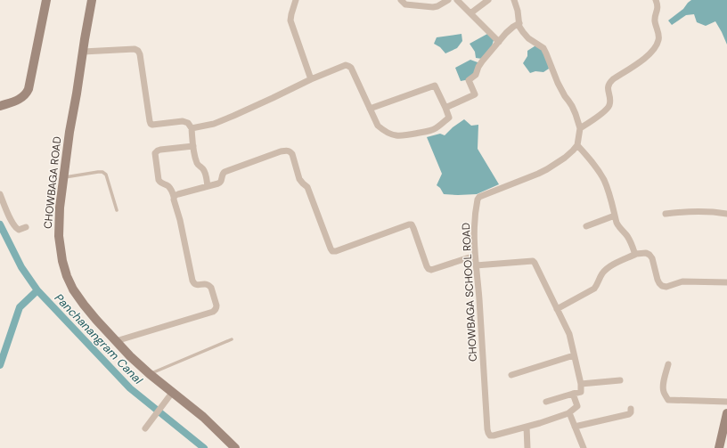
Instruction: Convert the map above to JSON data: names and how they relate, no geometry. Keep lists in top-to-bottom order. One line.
{"streets":{"street":["CHOWBAGA ROAD","CHOWBAGA SCHOOL ROAD"]},"water":["Panchanangram Canal"]}
